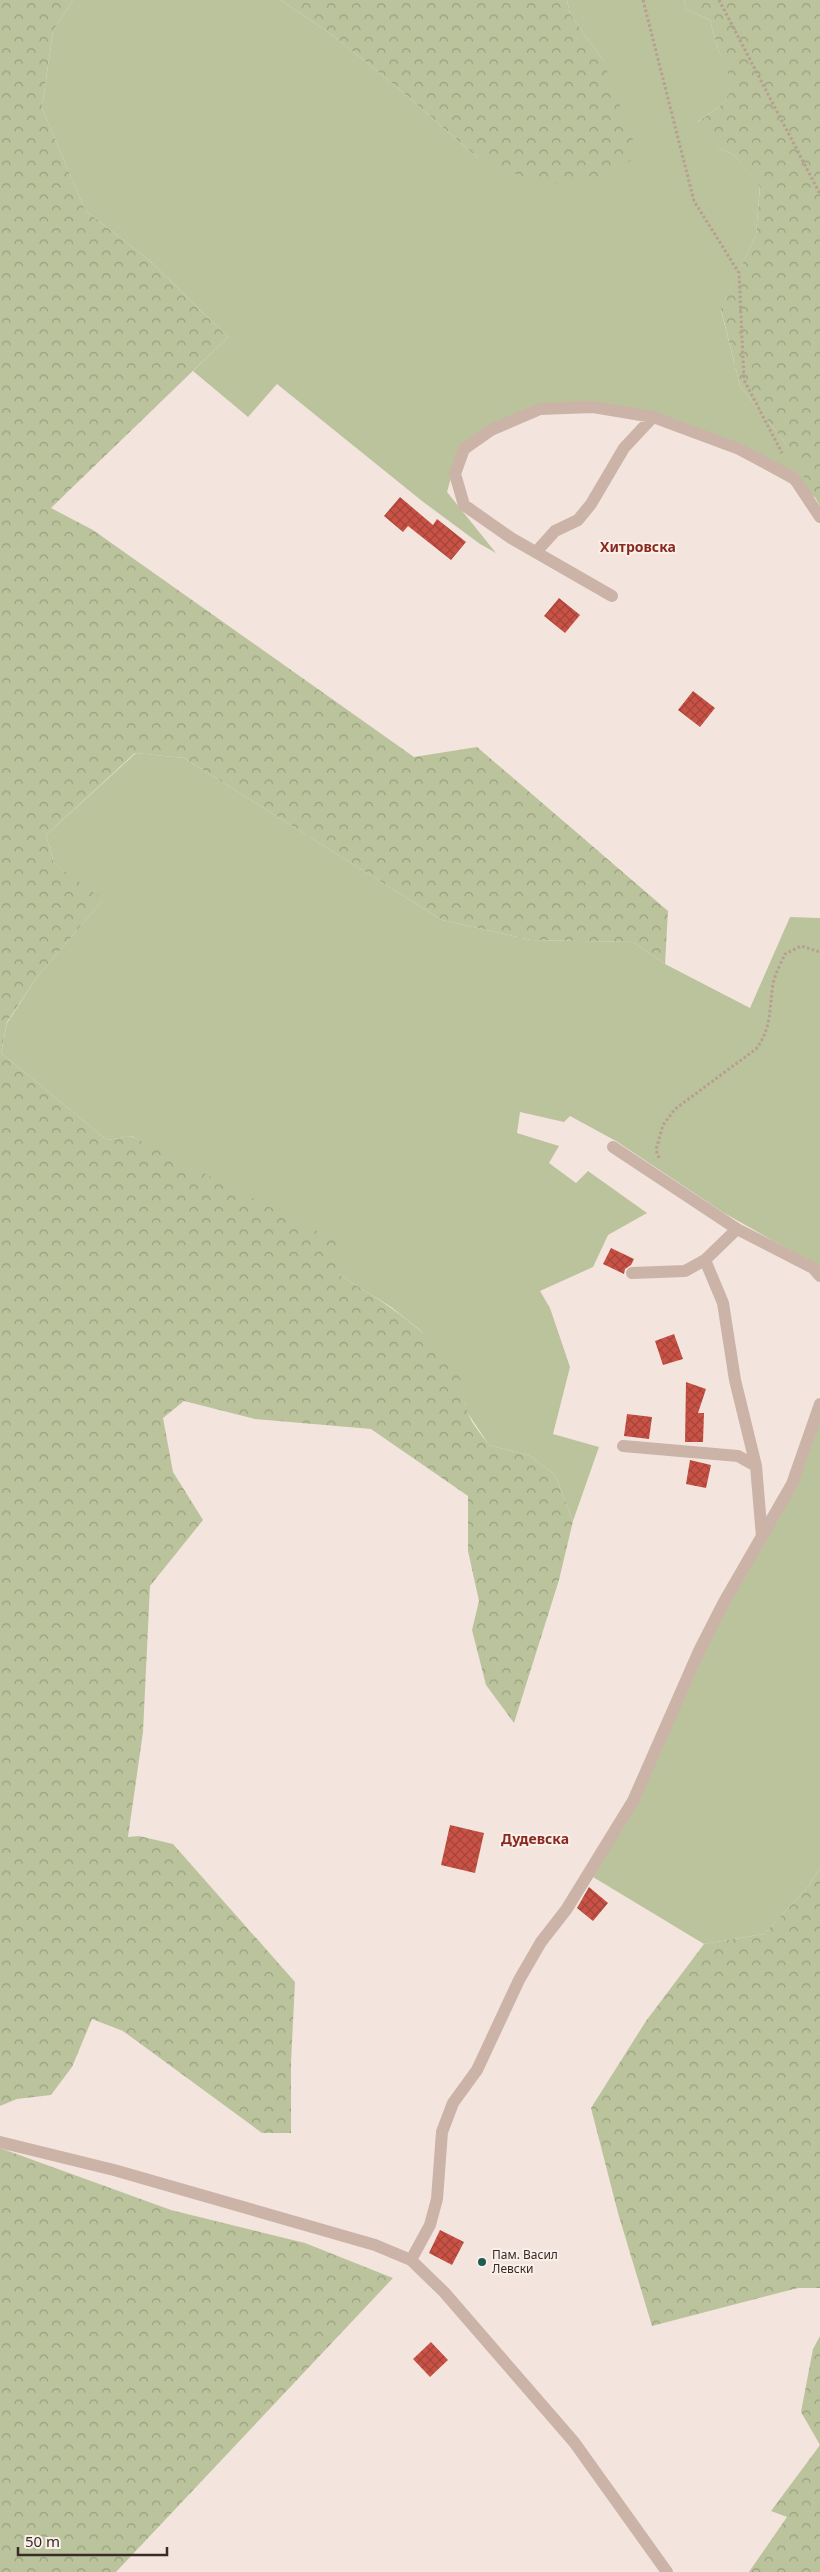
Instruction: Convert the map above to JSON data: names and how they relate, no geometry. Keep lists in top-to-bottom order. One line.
{"districts":["Хитровска","Дудевска"],"places":["Пам. Васил Левски"],"scale_bar":"50 m"}
